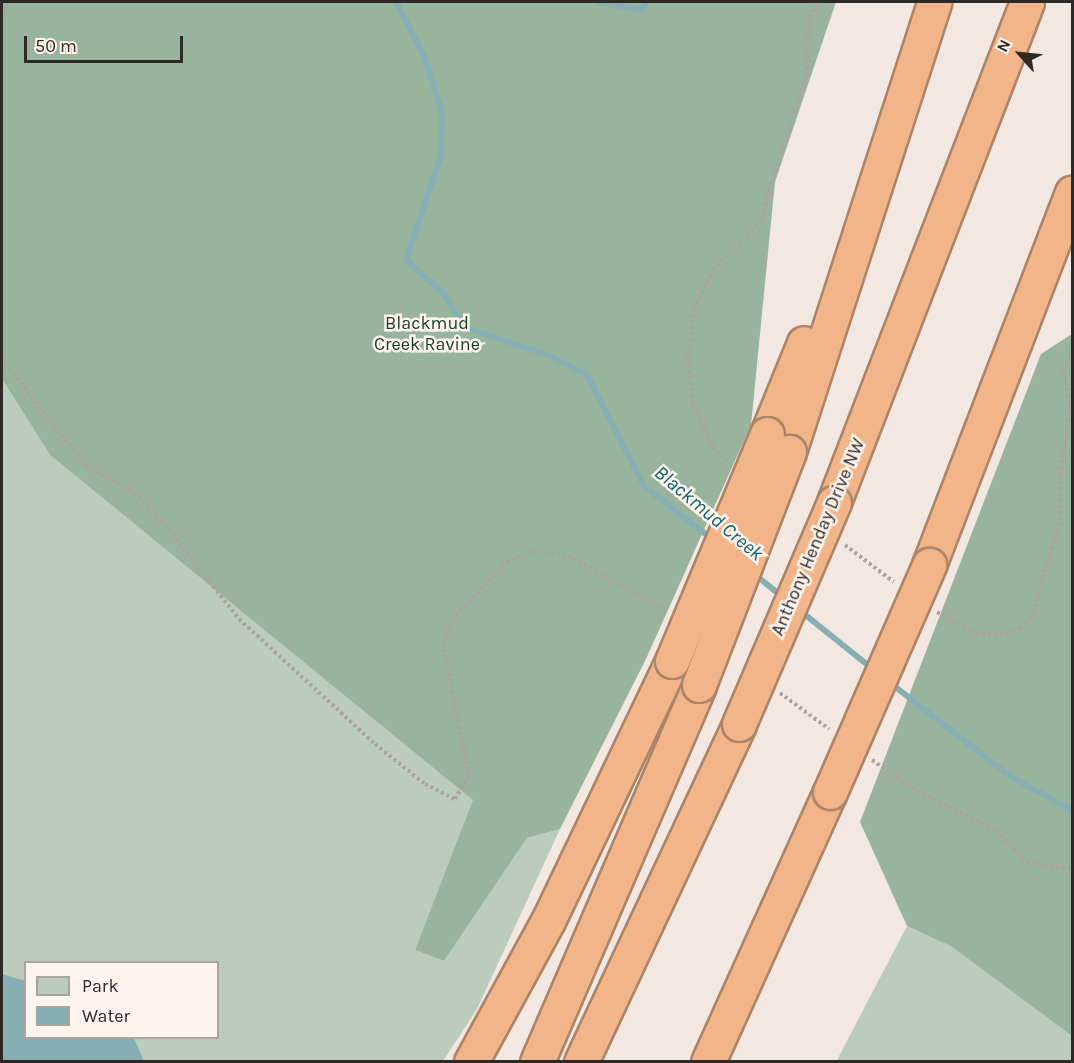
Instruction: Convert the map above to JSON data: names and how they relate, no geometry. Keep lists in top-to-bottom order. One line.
{"streets":{"highway":["Anthony Henday Drive NW"]},"water":["Blackmud Creek"],"parks":["Blackmud Creek Ravine"],"legend":["Park","Water"],"scale_bar":"50 m","north":"top left"}
